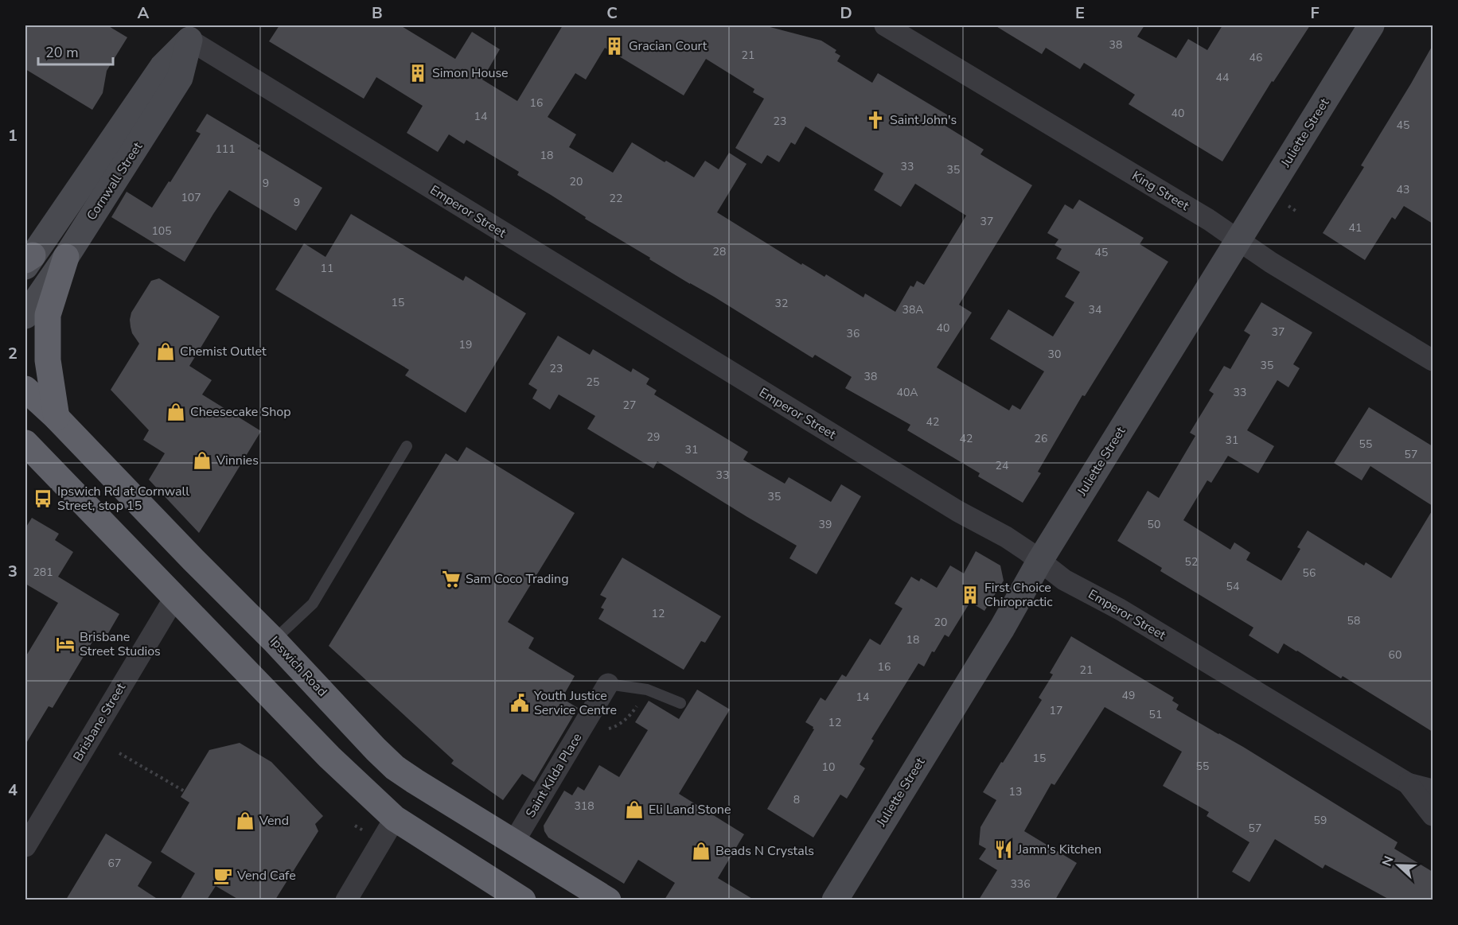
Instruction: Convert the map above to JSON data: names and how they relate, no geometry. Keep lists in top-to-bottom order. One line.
{"streets":{"highway":["Ipswich Road"],"main road":["Juliette Street","Cornwall Street"],"street":["King Street","Emperor Street","Brisbane Street","Saint Kilda Place"]},"crossings":[["Juliette Street","King Street"],["Juliette Street","Emperor Street"],["Cornwall Street","Emperor Street"],["Ipswich Road","Saint Kilda Place"]],"places":{"building":["Gracian Court","Simon House","First Choice Chiropractic"],"church":["Saint John's"],"shop":["Chemist Outlet","Cheesecake Shop","Vinnies","Eli Land Stone","Vend","Beads N Crystals"],"bus stop":["Ipswich Rd at Cornwall Street, stop 15"],"supermarket":["Sam Coco Trading"],"hotel":["Brisbane Street Studios"],"public building":["Youth Justice Service Centre"],"restaurant":["Jamn's Kitchen"],"cafe":["Vend Cafe"]},"house_numbers":["38","21","46","44","16","40","14","23","45","111","18","33","35","20","9","43","107","22","9","37","41","105","28","45","11","15","32","38A","34","40","37","36","19","30","35","23","38","25","40A","33","27","42","29","42","26","31","55","31","57","24","33","35","39","50","52","281","56","54","12","58","20","18","60","16","21","49","14","17","51","12","15","55","10","13","8","318","59","57","67","336"],"scale_bar":"20 m","north":"left","grid":{"columns":["A","B","C","D","E","F"],"rows":["1","2","3","4"]}}
